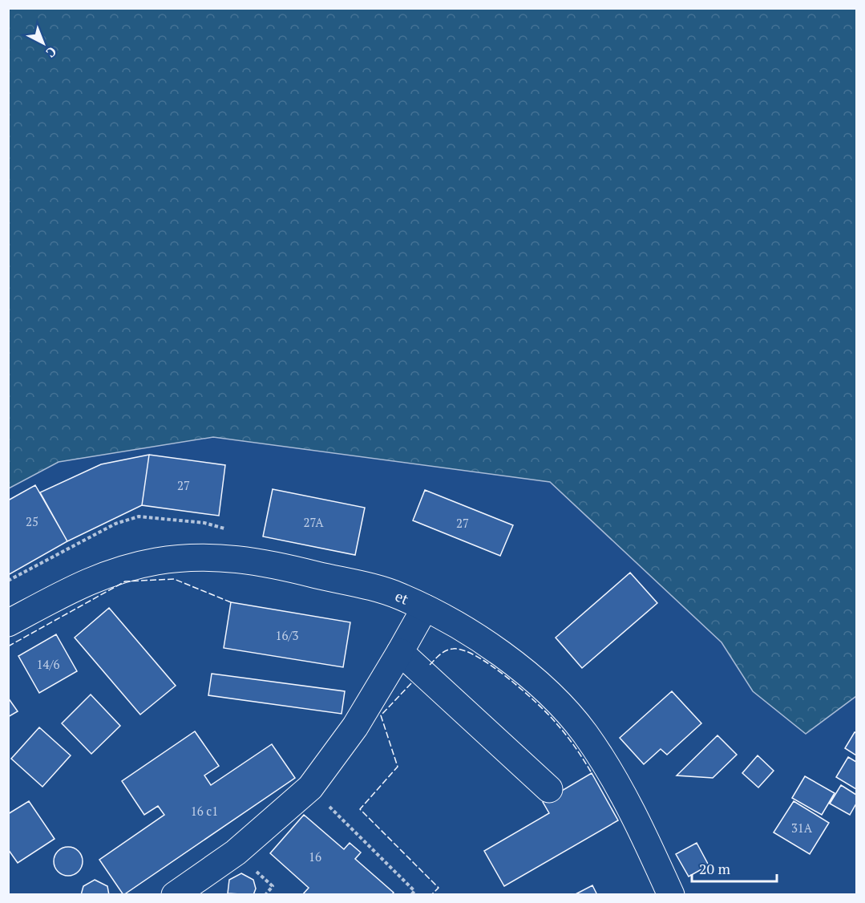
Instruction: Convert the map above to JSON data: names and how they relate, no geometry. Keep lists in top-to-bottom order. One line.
{"streets":{"street":["et"]},"house_numbers":["27","25","27А","27","16/3","14/6","16 с1","31А","16"],"scale_bar":"20 m","north":"bottom right"}
